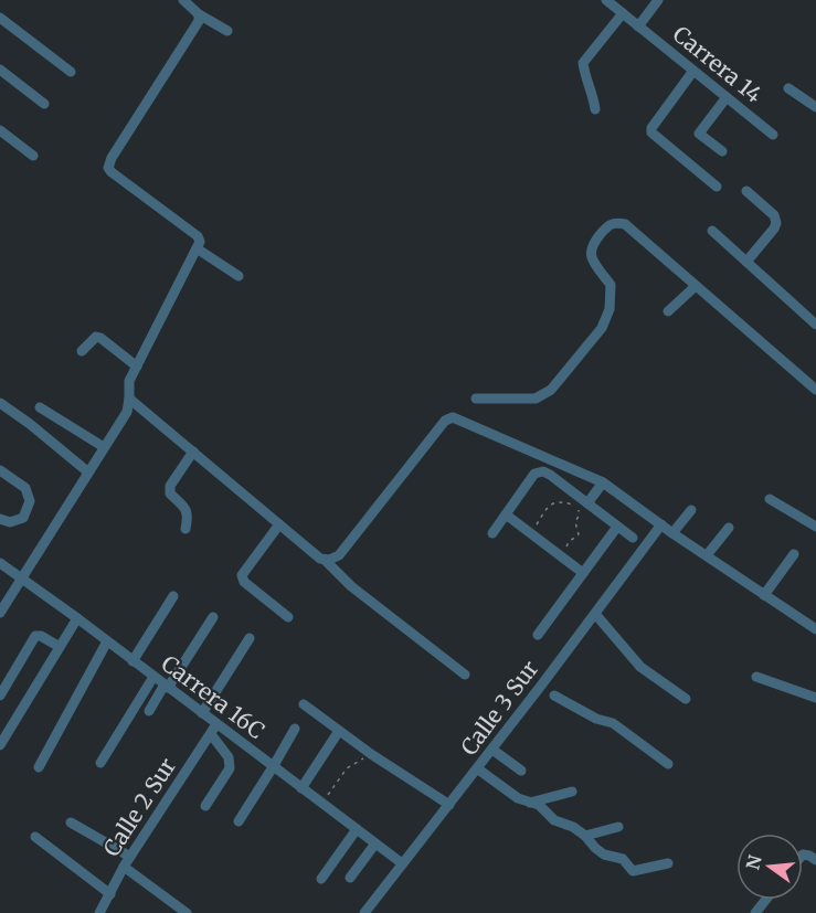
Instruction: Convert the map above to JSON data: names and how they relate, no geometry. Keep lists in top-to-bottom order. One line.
{"streets":{"street":["Carrera 14","Carrera 16C","Calle 3 Sur","Calle 2 Sur"]},"crossings":[["Carrera 16C","Calle 3 Sur"],["Carrera 16C","Calle 2 Sur"]],"north":"left"}
